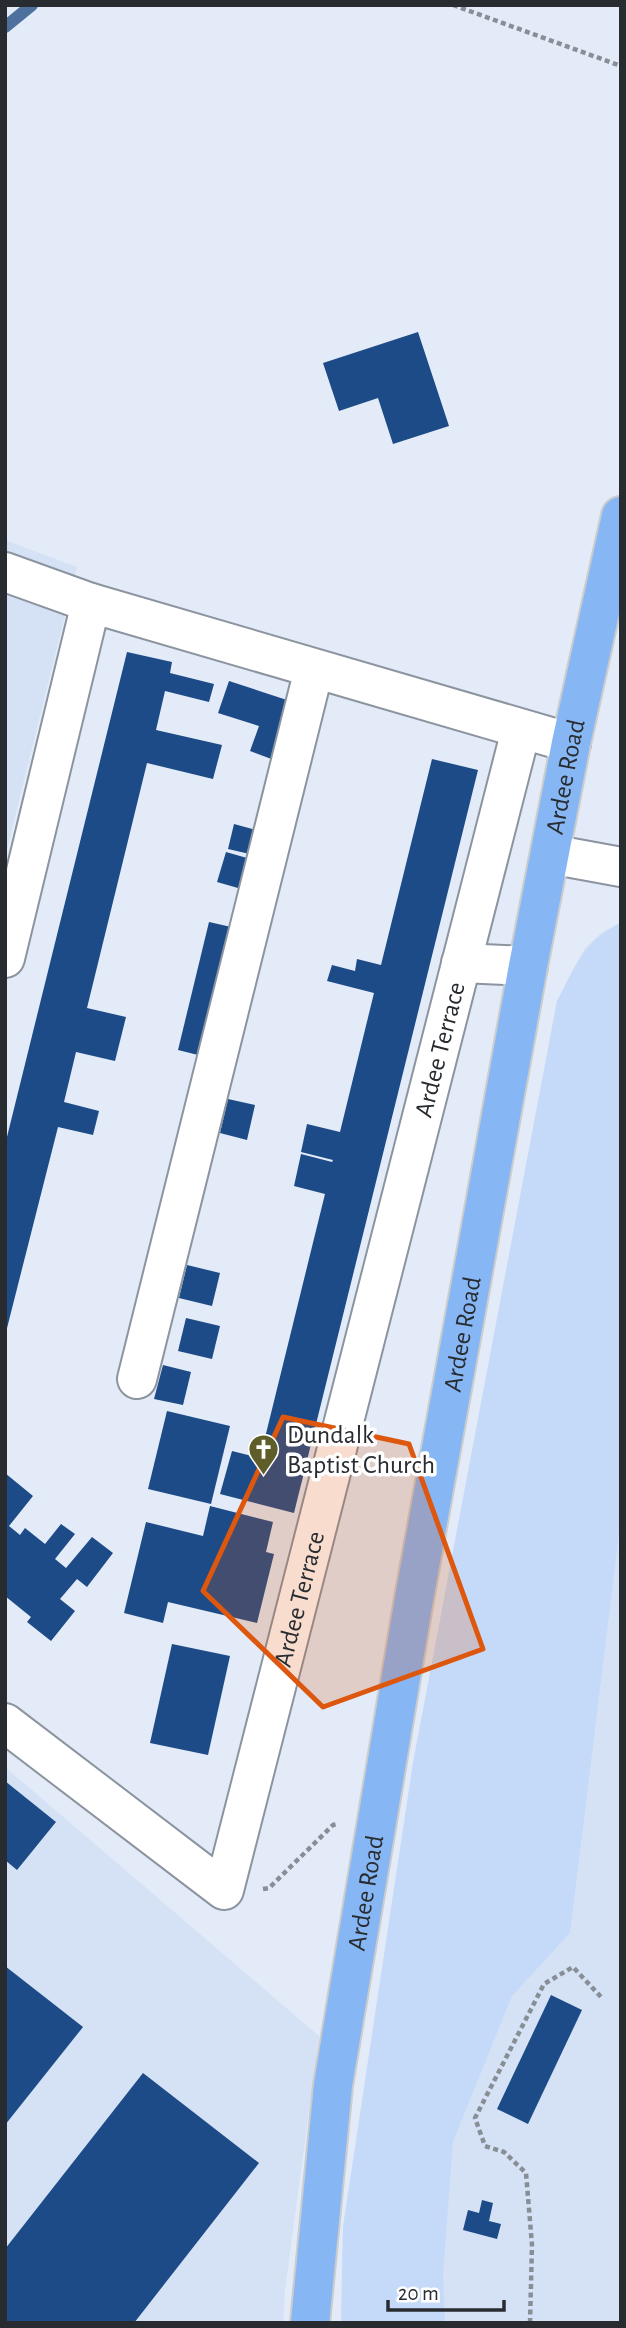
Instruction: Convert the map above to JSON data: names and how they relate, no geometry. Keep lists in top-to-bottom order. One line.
{"streets":{"main road":["Ardee Road"],"street":["Ardee Terrace"]},"places":{"church":["Dundalk Baptist Church"]},"scale_bar":"20 m"}
